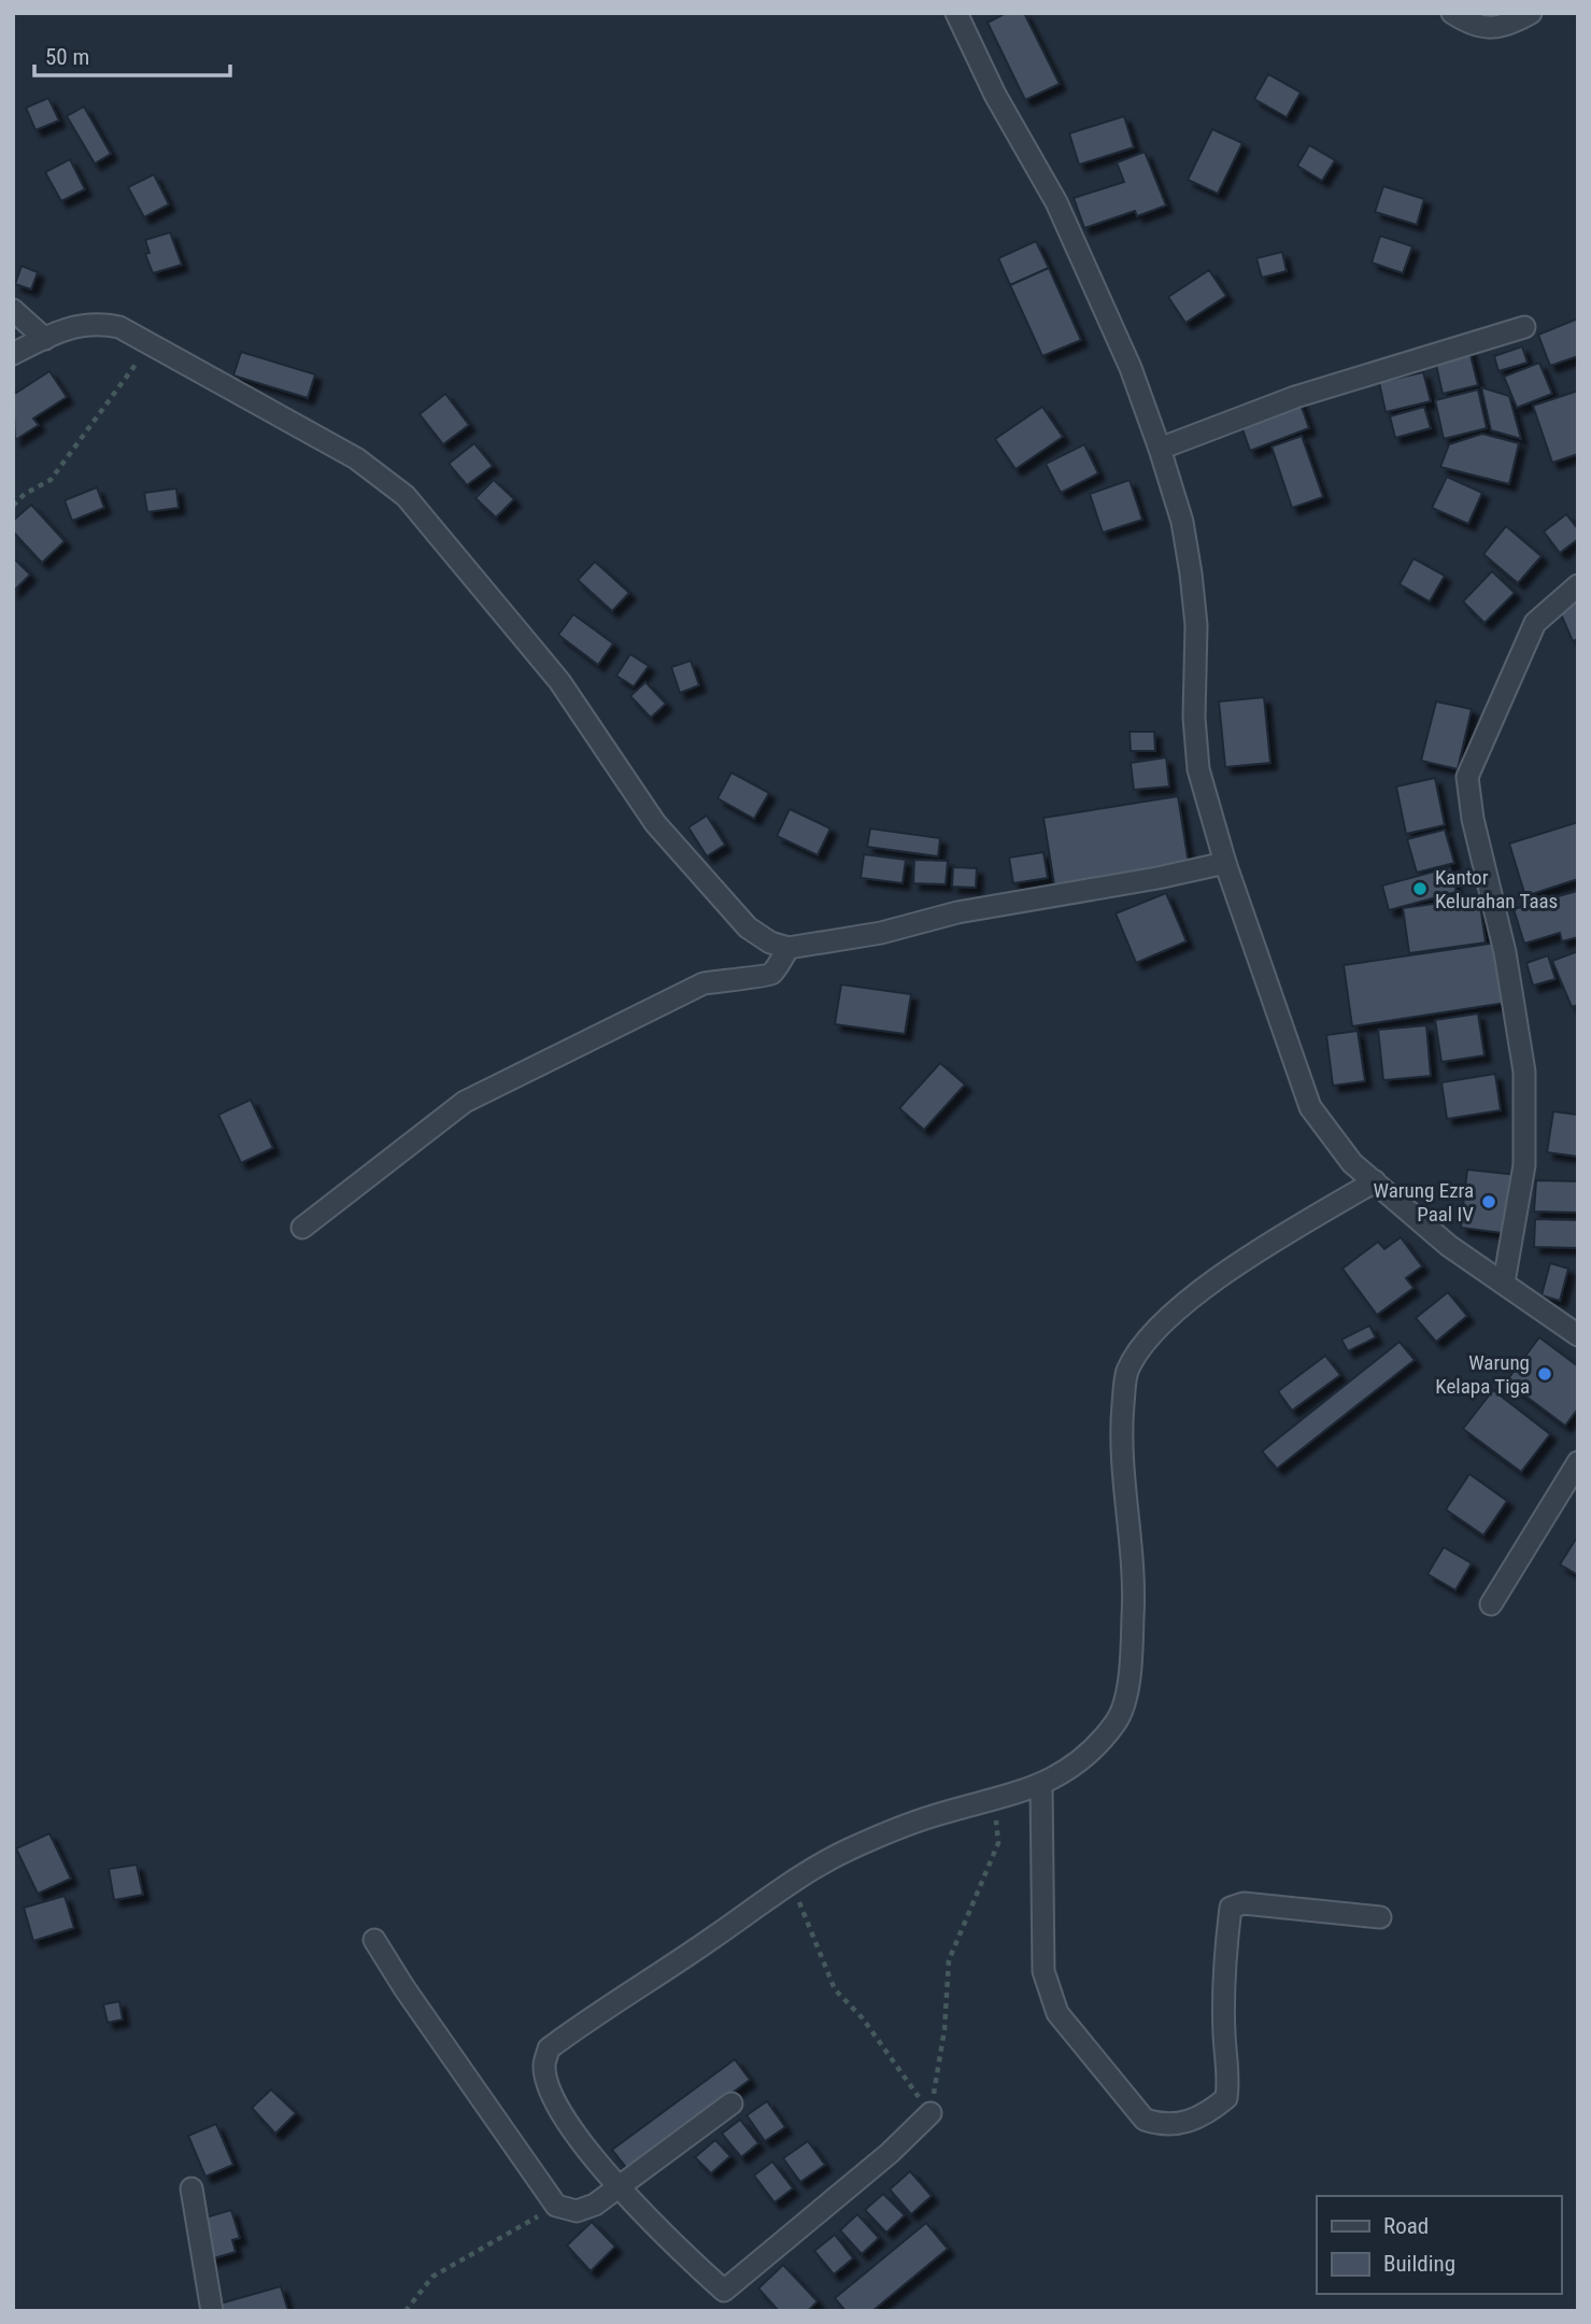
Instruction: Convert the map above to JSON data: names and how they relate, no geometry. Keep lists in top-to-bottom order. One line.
{"places":["Kantor Kelurahan Taas","Warung Ezra Paal IV","Warung Kelapa Tiga"],"legend":["Road","Building"],"scale_bar":"50 m"}
